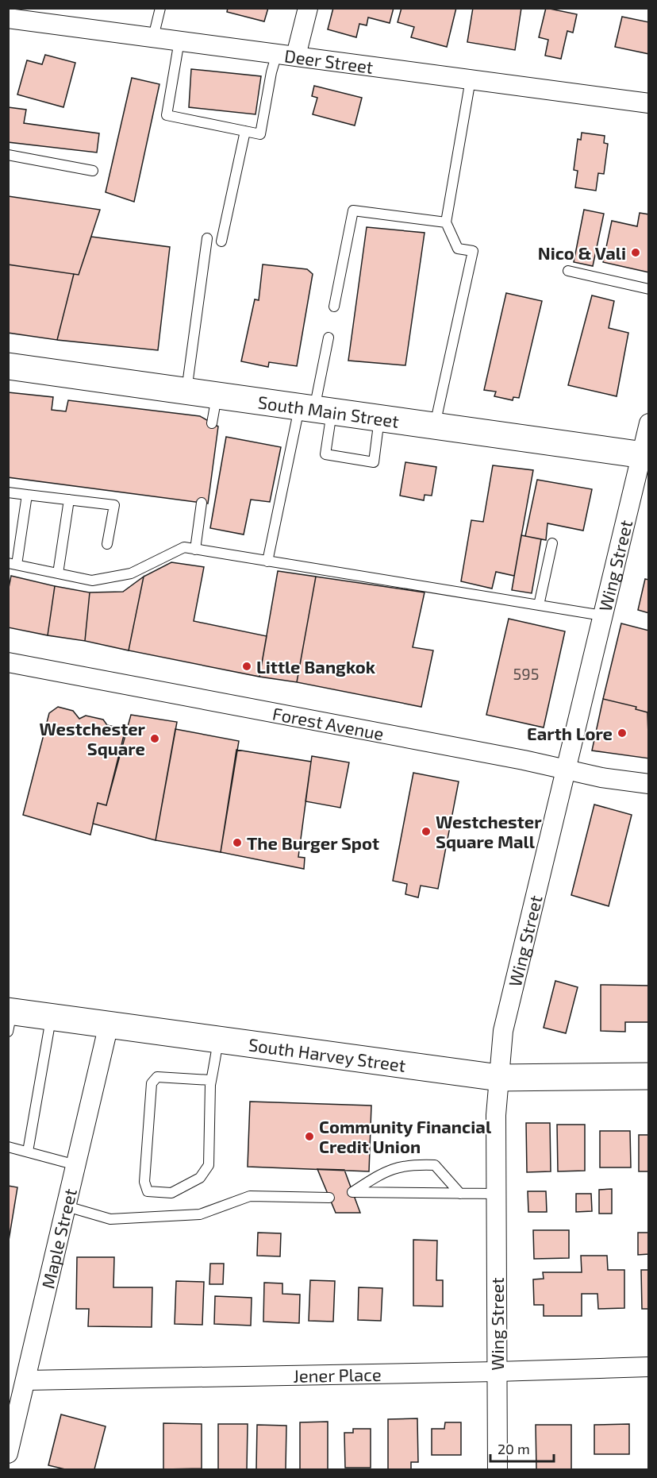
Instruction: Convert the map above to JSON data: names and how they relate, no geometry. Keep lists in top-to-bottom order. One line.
{"streets":{"street":["Deer Street","South Main Street","Wing Street","Forest Avenue","South Harvey Street","Maple Street","Jener Place"]},"crossings":[["South Main Street","Wing Street"],["Wing Street","Forest Avenue"],["Wing Street","South Harvey Street"],["Wing Street","Jener Place"],["South Harvey Street","Maple Street"],["Maple Street","Jener Place"]],"places":["Nico & Vali","Little Bangkok","Earth Lore","Westchester Square","Westchester Square Mall","The Burger Spot","Community Financial Credit Union"],"house_numbers":["595"],"scale_bar":"20 m"}
